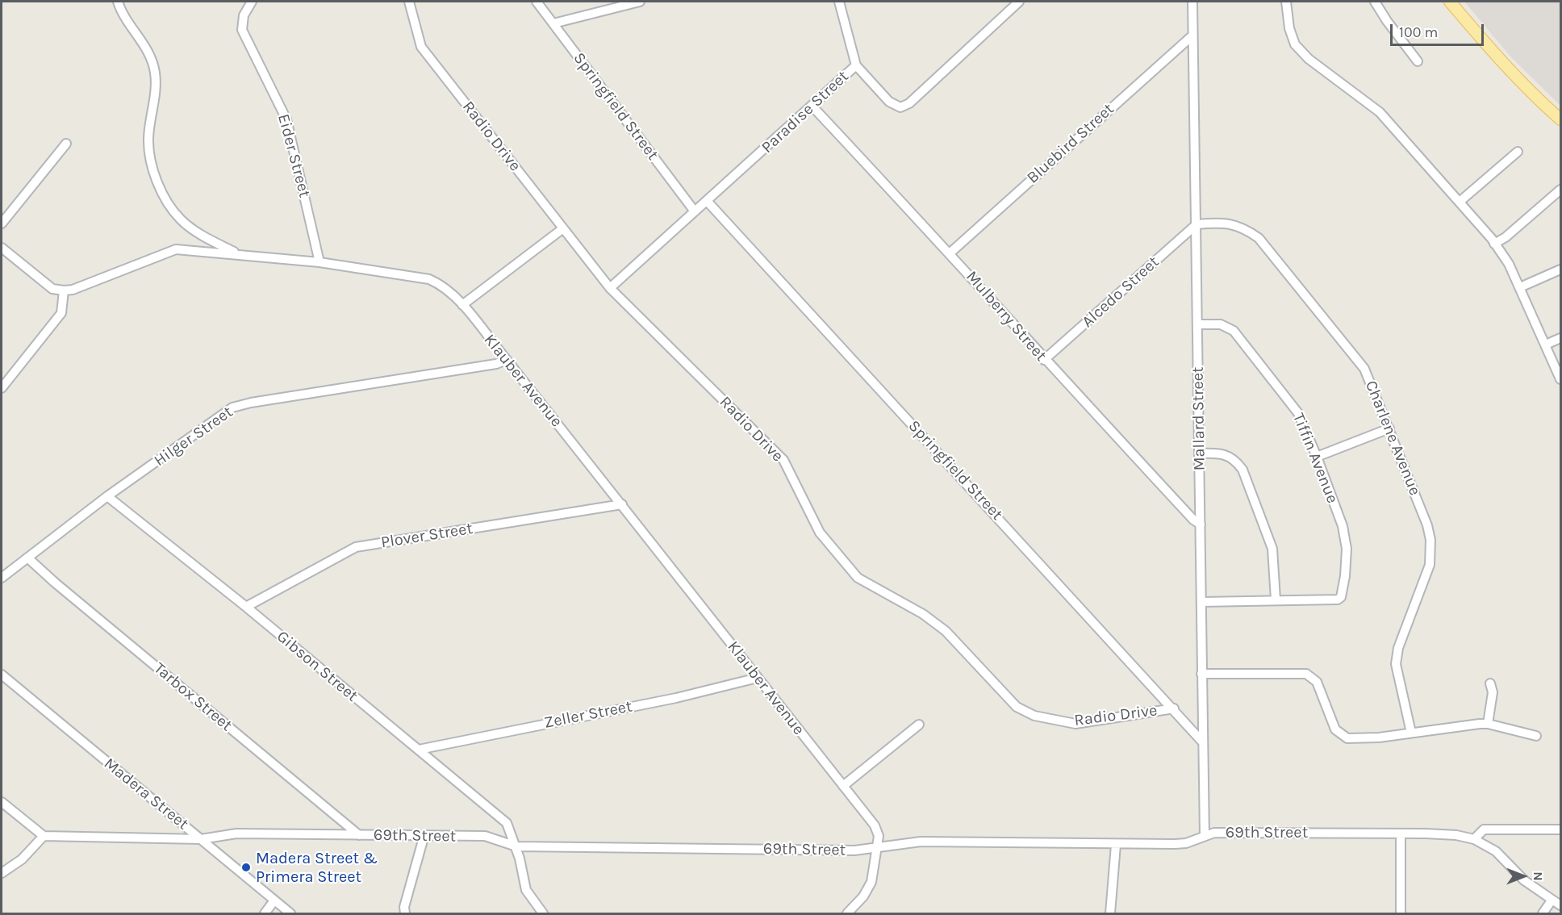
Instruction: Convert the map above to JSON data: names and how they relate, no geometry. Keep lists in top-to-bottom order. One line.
{"streets":{"street":["Springfield Street","Paradise Street","Radio Drive","Bluebird Street","Eider Street","Alcedo Street","Mulberry Street","Klauber Avenue","Mallard Street","Hilger Street","Charlene Avenue","Tiffin Avenue","Plover Street","Gibson Street","Tarbox Street","Zeller Street","Madera Street","69th Street"]},"crossings":[["Springfield Street","Paradise Street"],["Springfield Street","Radio Drive"],["Springfield Street","Mallard Street"],["Paradise Street","Radio Drive"],["Paradise Street","Mulberry Street"],["Bluebird Street","Mulberry Street"],["Bluebird Street","Mallard Street"],["Eider Street","Klauber Avenue"],["Alcedo Street","Mulberry Street"],["Alcedo Street","Mallard Street"],["Alcedo Street","Charlene Avenue"],["Mulberry Street","Mallard Street"],["Klauber Avenue","Hilger Street"],["Klauber Avenue","Plover Street"],["Klauber Avenue","Zeller Street"],["Klauber Avenue","69th Street"],["Mallard Street","Charlene Avenue"],["Mallard Street","Tiffin Avenue"],["Mallard Street","69th Street"],["Hilger Street","Gibson Street"],["Hilger Street","Tarbox Street"],["Plover Street","Gibson Street"],["Gibson Street","Zeller Street"],["Gibson Street","69th Street"],["Tarbox Street","69th Street"],["Madera Street","69th Street"]],"places":["Madera Street & Primera Street"],"scale_bar":"100 m","north":"right"}
